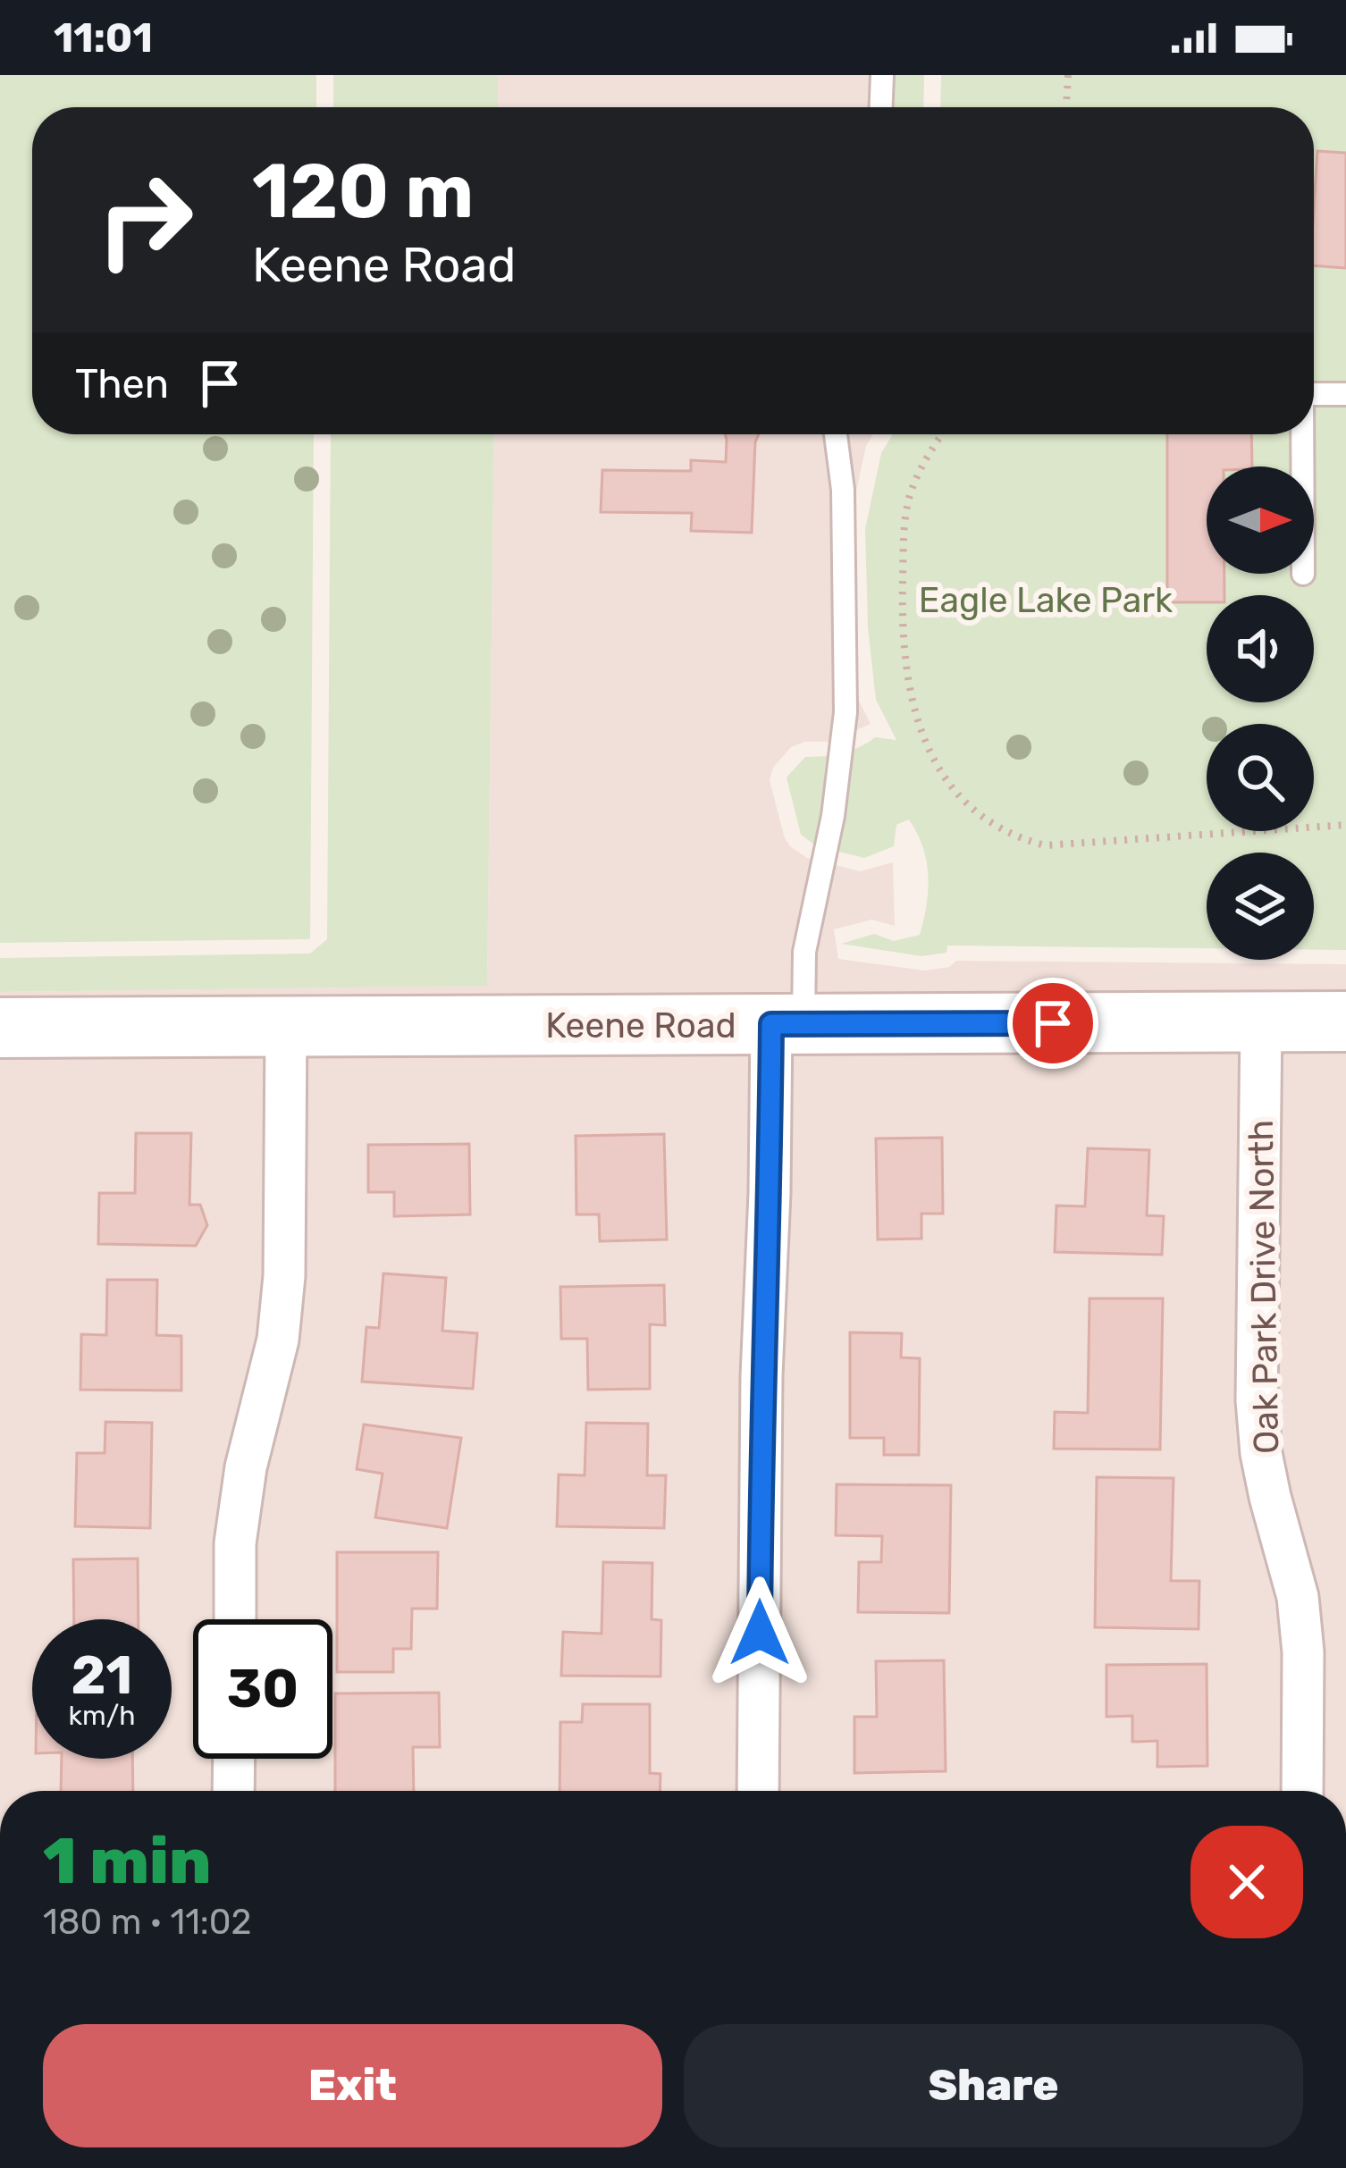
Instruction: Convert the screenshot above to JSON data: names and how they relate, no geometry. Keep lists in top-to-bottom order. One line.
{"streets":{"main road":["Keene Road"],"street":["Oak Park Drive North"]},"crossings":[["Keene Road","Oak Park Drive North"]],"parks":["Eagle Lake Park"],"north":"right","page":{"status":"11:01","turn":["120 m","Keene Road"],"then":"Then","speed":"21 km/h","limit":"30","heading":["1 min","180 m · 11:02"],"buttons":["Exit","Share"]}}
